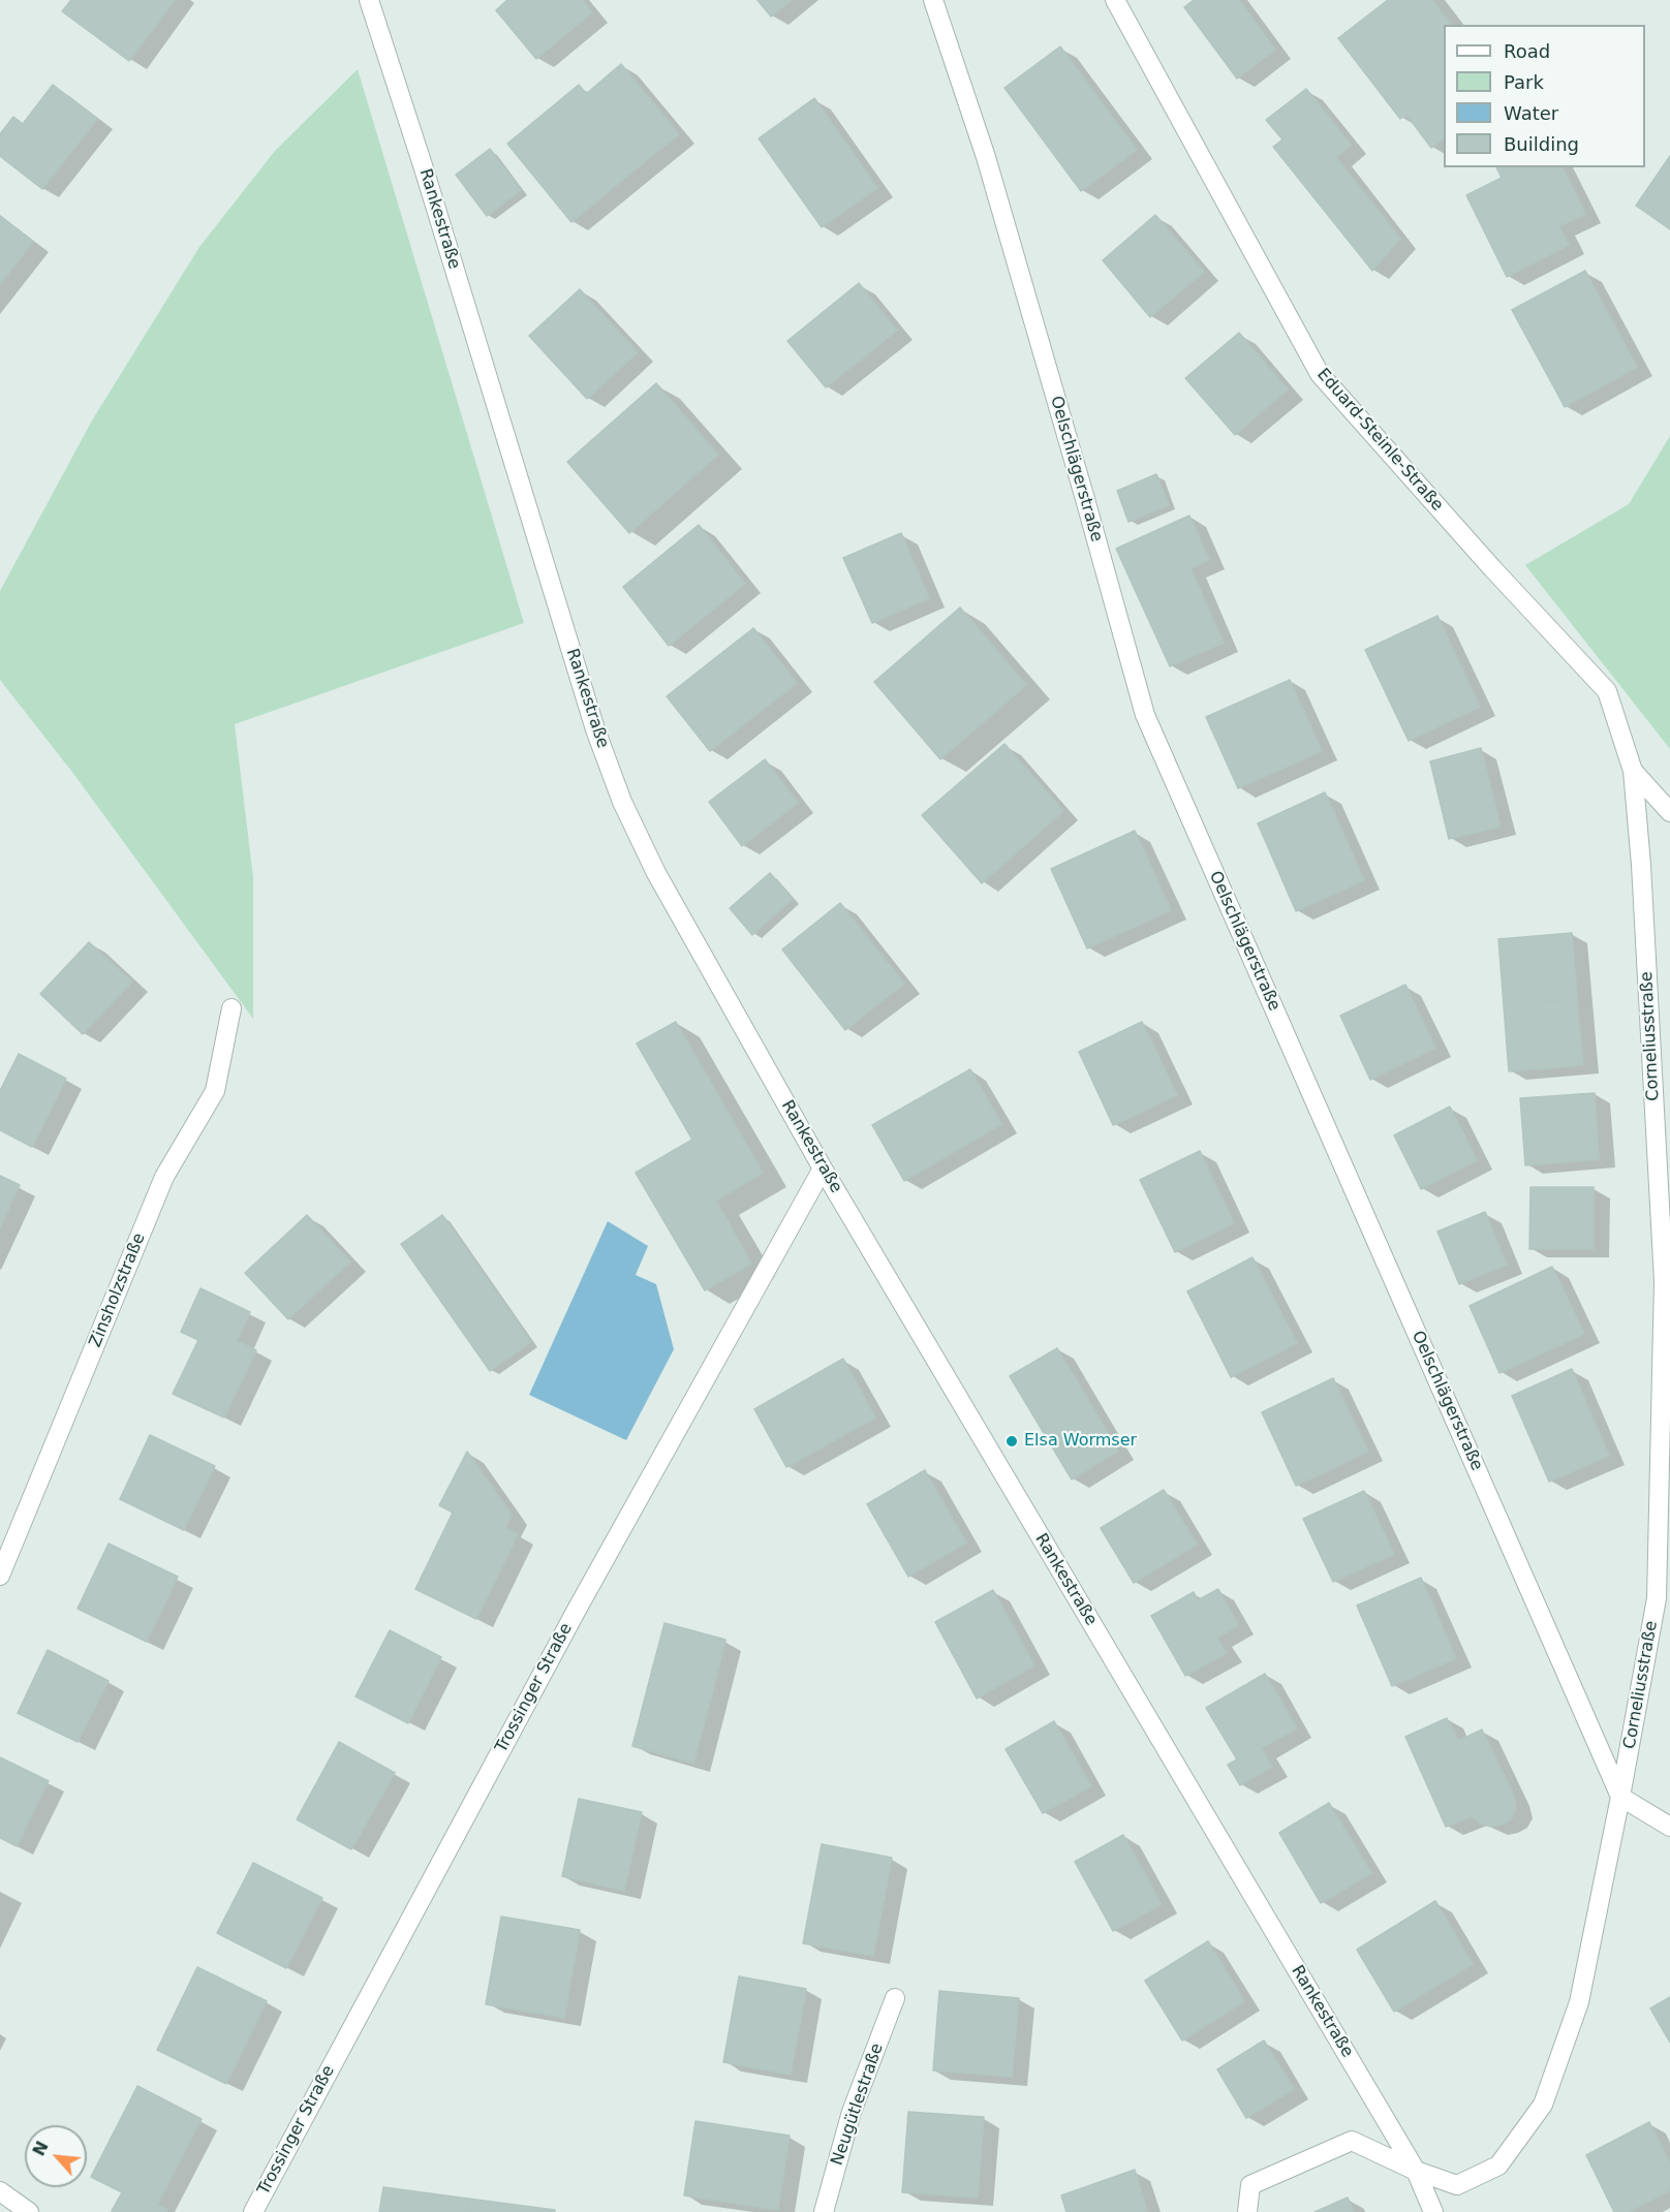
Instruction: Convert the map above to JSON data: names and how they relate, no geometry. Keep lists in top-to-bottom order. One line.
{"streets":{"street":["Rankestraße","Eduard-Steinle-Straße","Oelschlägerstraße","Corneliusstraße","Zinsholzstraße","Trossinger Straße","Neugütlestraße"]},"crossings":[["Rankestraße","Corneliusstraße"],["Rankestraße","Trossinger Straße"],["Eduard-Steinle-Straße","Corneliusstraße"],["Oelschlägerstraße","Corneliusstraße"]],"places":["Elsa Wormser"],"legend":["Road","Park","Water","Building"],"north":"top left"}
